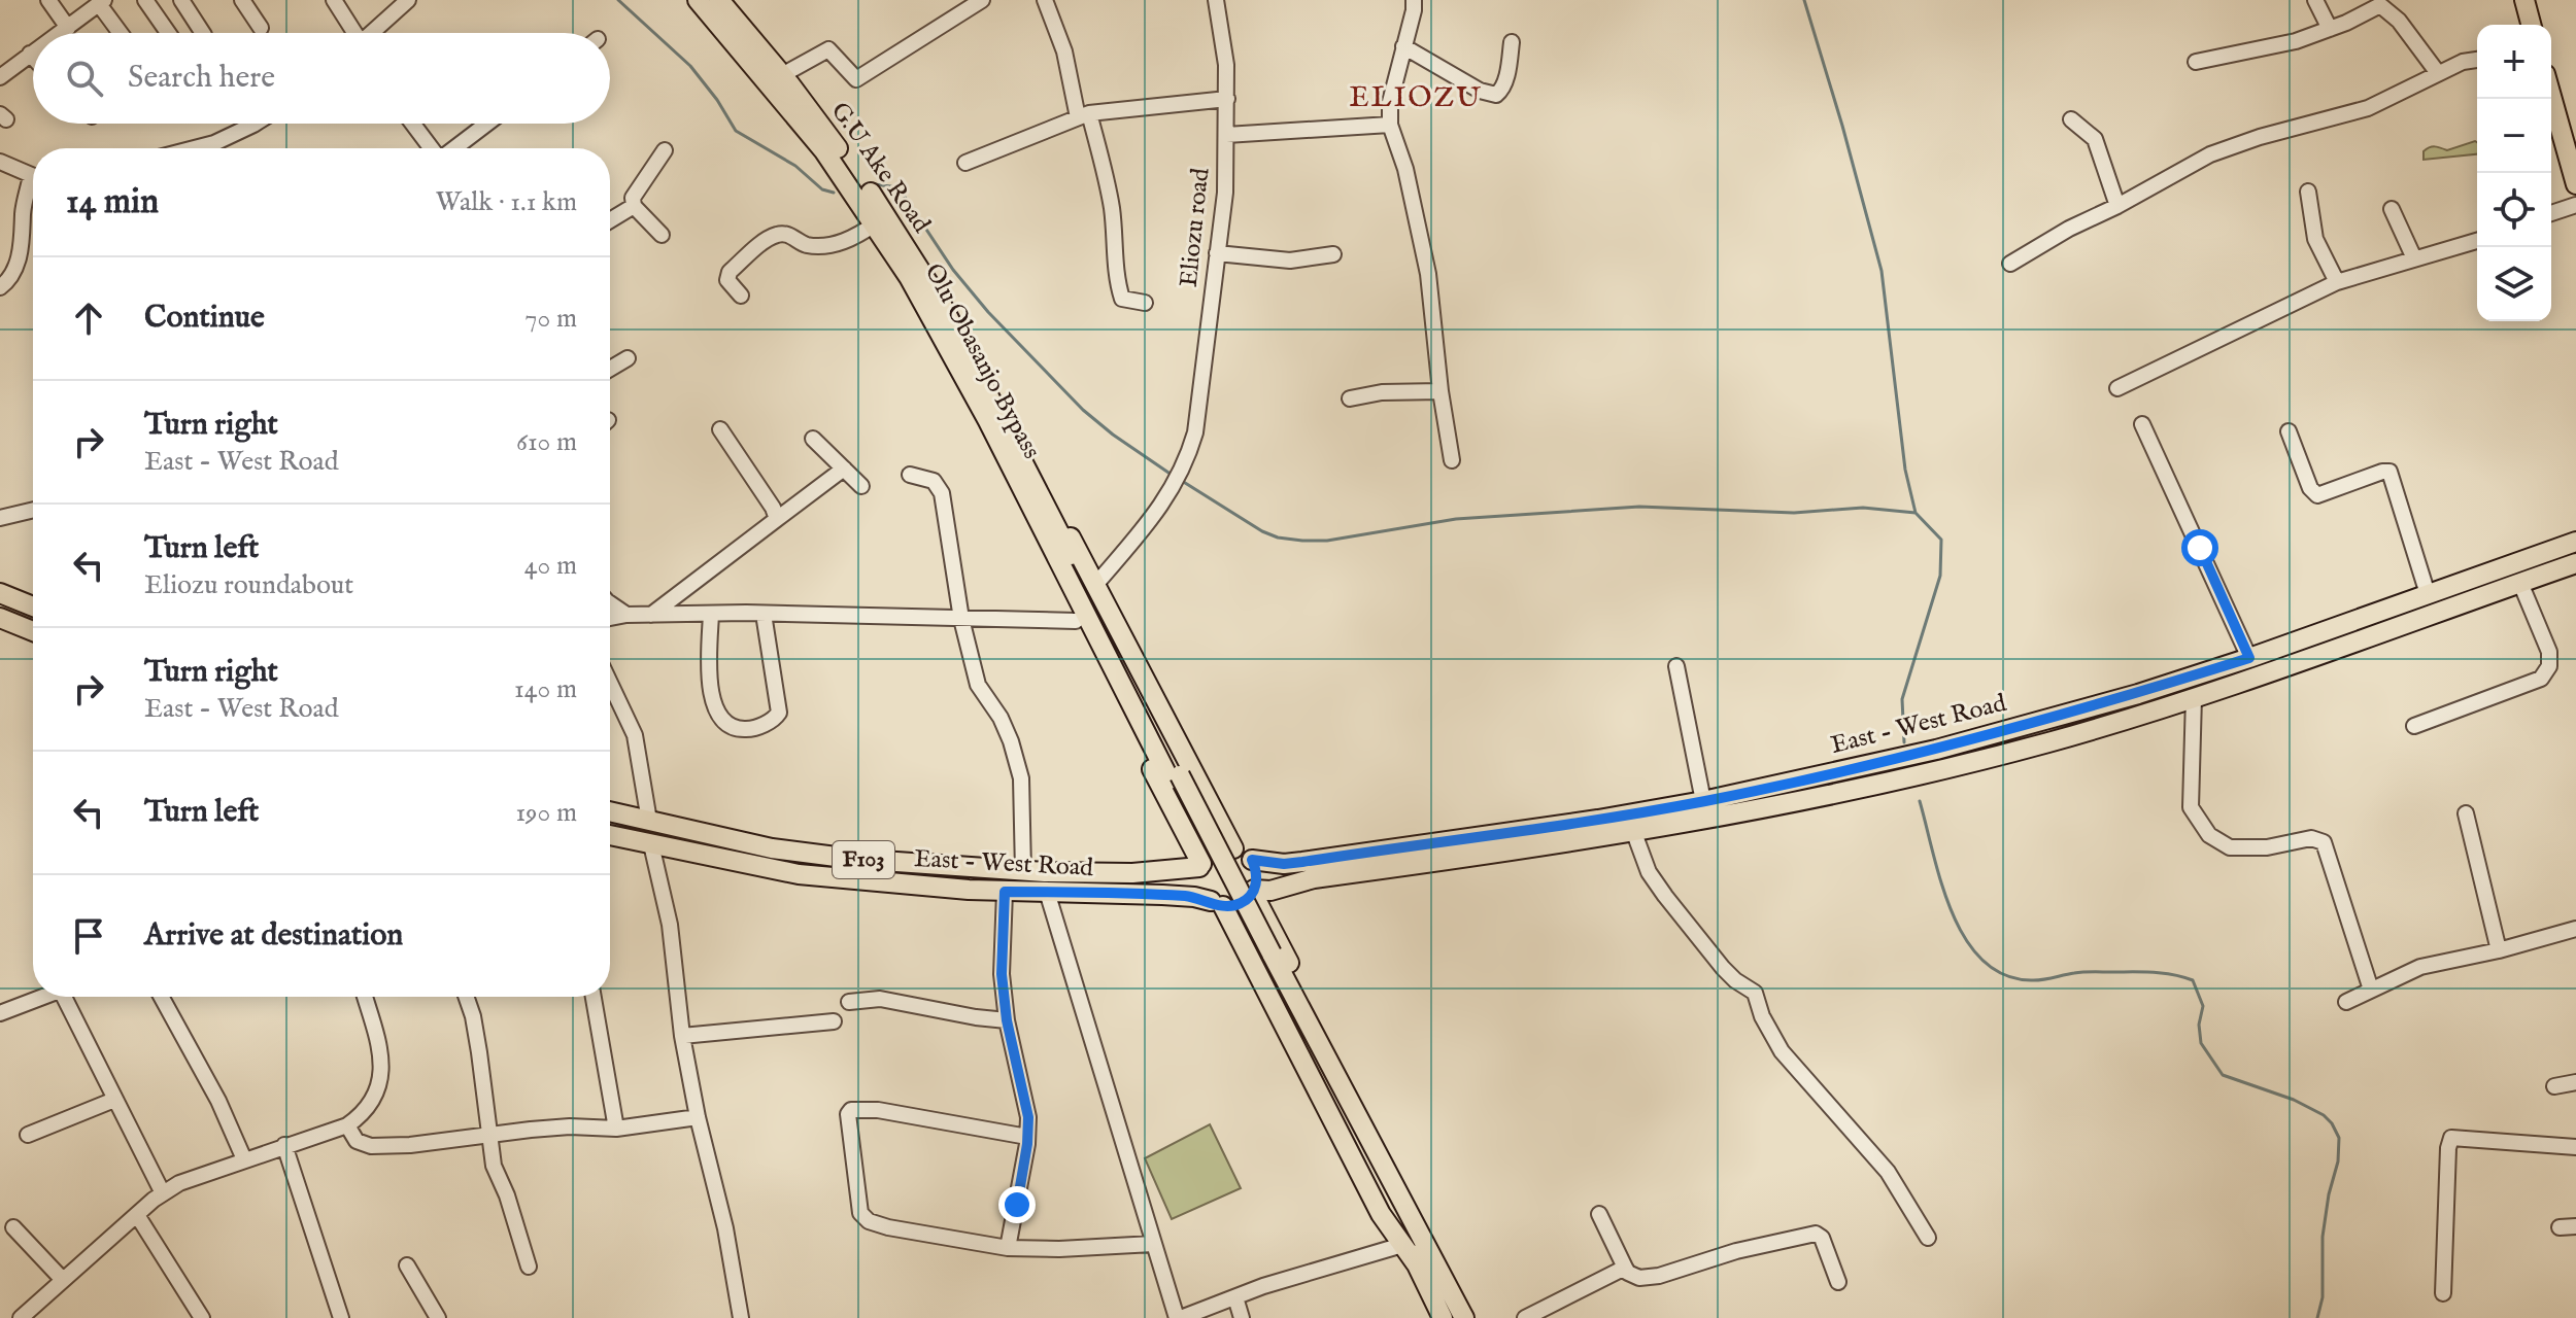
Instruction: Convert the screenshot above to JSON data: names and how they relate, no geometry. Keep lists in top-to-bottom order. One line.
{"streets":{"main road":["G.U Ake Road","Olu Obasanjo Bypass","East - West Road","F103"],"street":["Eliozu road"]},"crossings":[["G.U Ake Road","Olu Obasanjo Bypass"],["East - West Road","F103"]],"districts":["ELIOZU"],"page":{"map_buttons":["+","−"],"search":"Search here","heading":["14 min","Walk · 1.1 km"],"list":[["Continue","70 m"],["Turn right","East - West Road","610 m"],["Turn left","Eliozu roundabout","40 m"],["Turn right","East - West Road","140 m"],["Turn left","190 m"],"Arrive at destination"]}}
